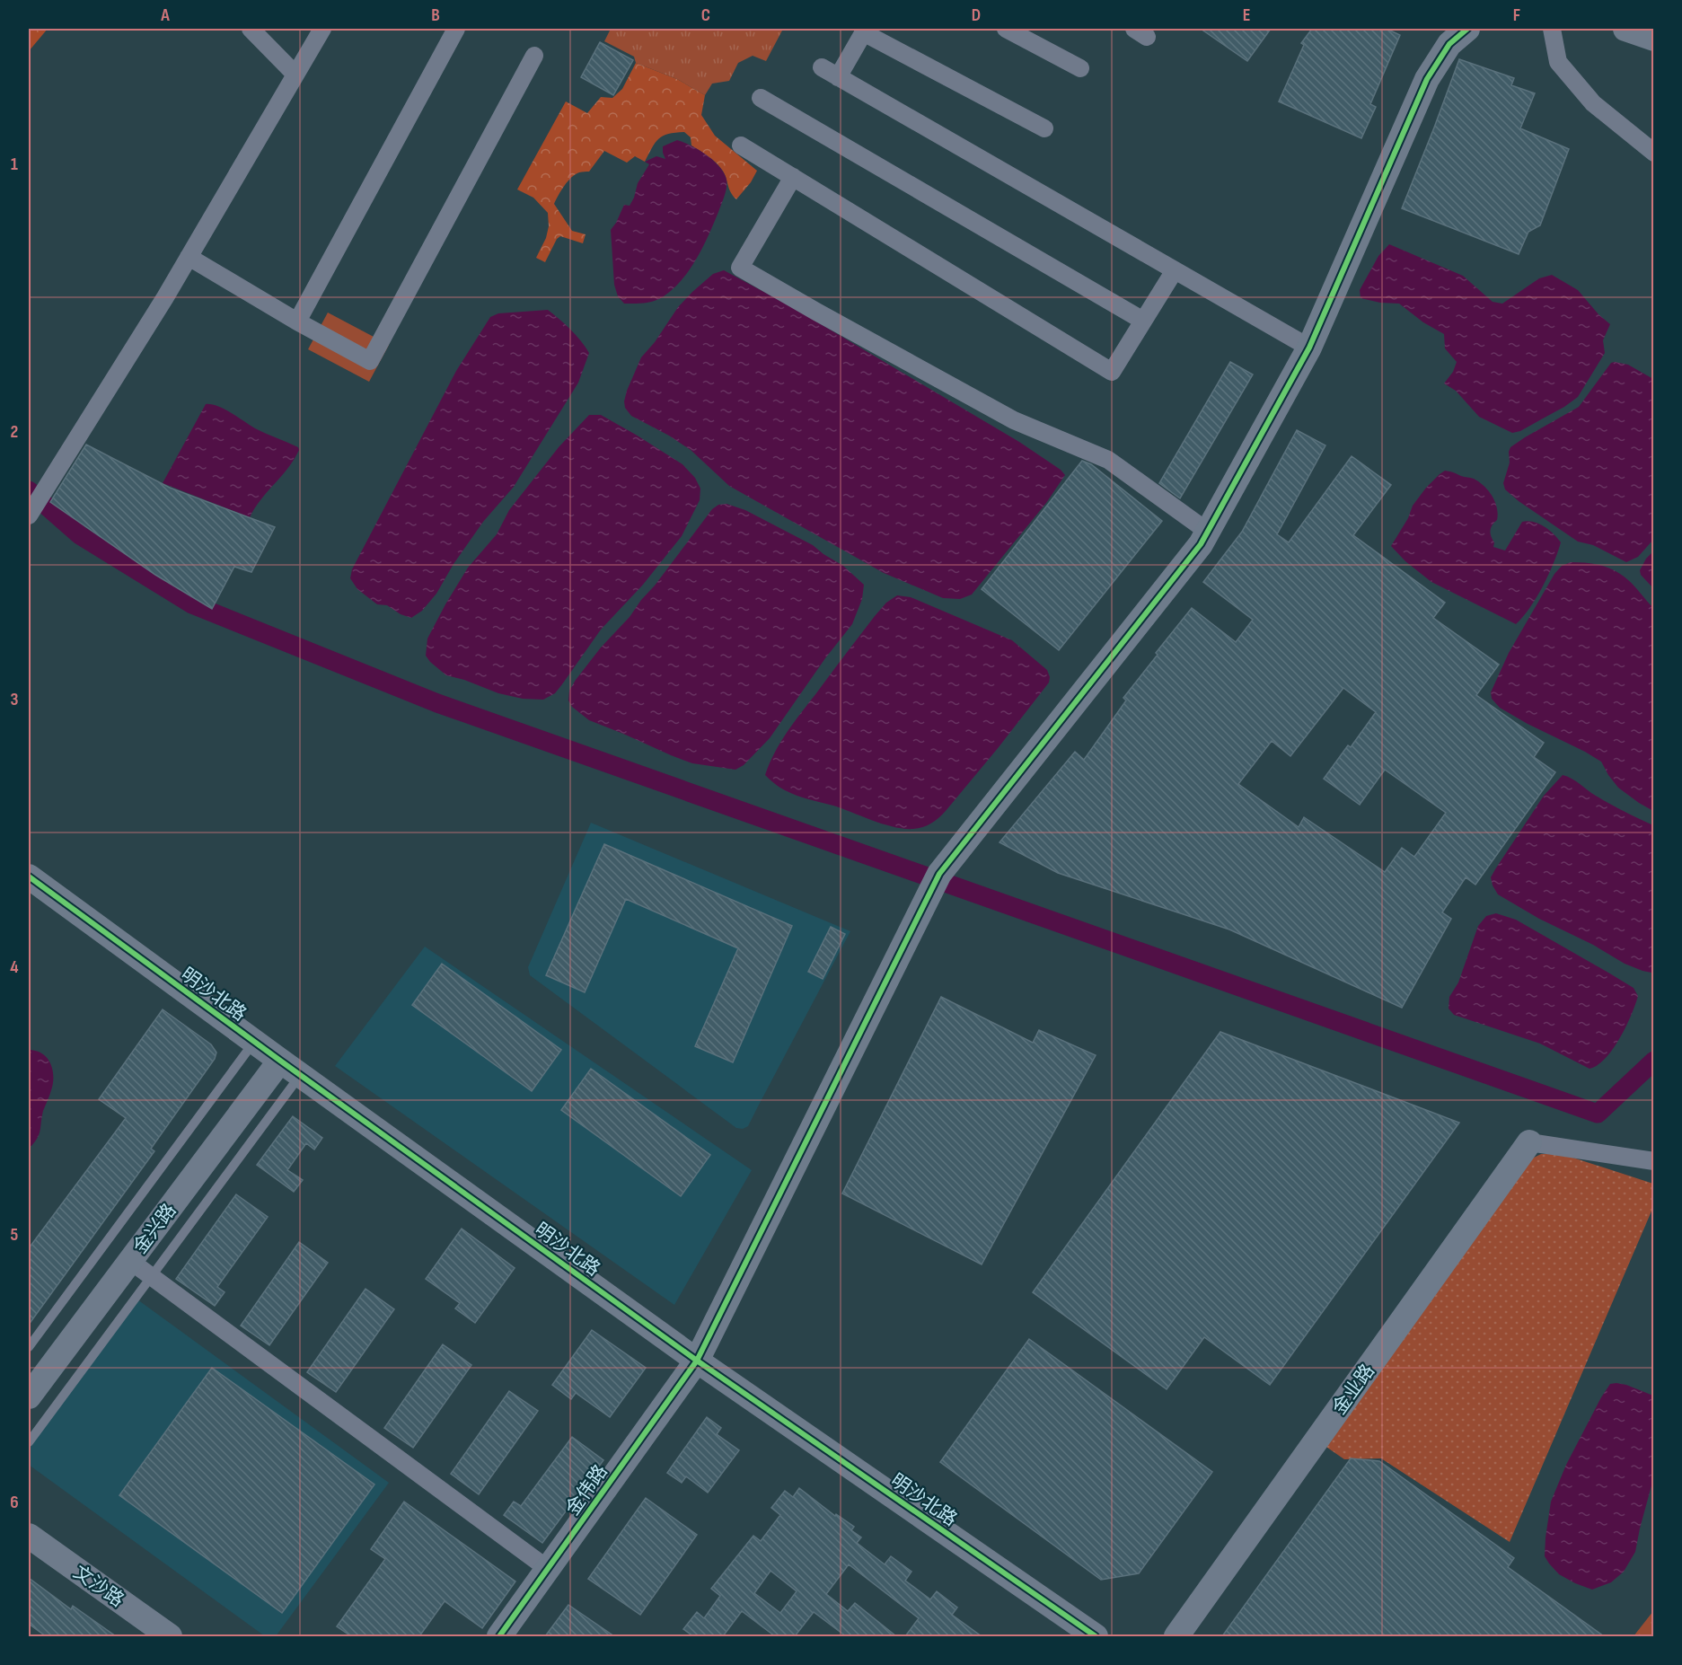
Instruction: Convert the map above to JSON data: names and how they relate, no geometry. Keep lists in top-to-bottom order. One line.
{"streets":{"street":["明沙北路","金兴路","金业路","金伟路","文沙路"]},"crossings":[["明沙北路","金兴路"],["明沙北路","金伟路"]],"grid":{"columns":["A","B","C","D","E","F"],"rows":["1","2","3","4","5","6"]}}
